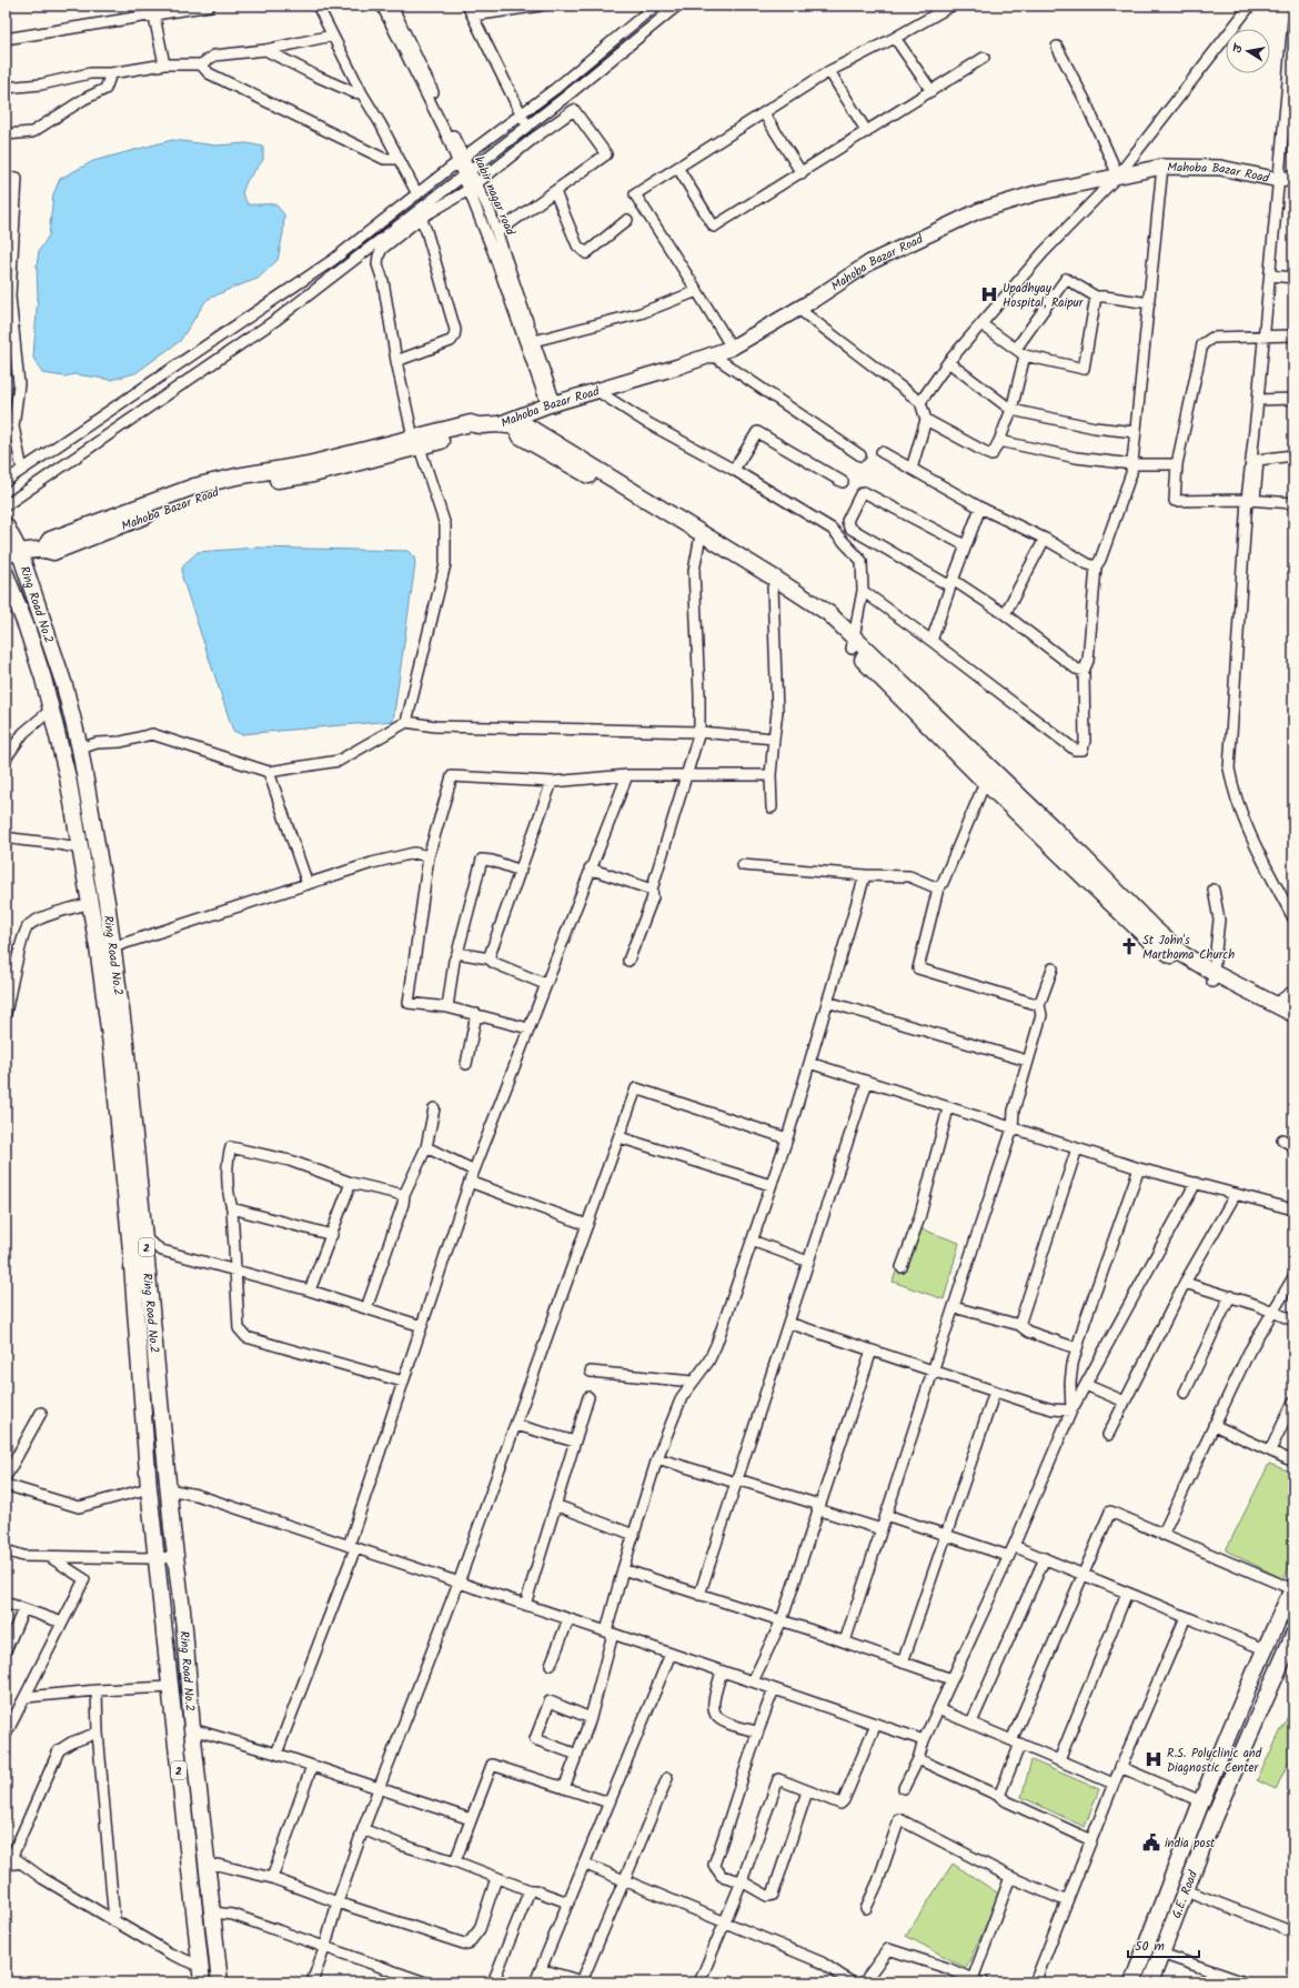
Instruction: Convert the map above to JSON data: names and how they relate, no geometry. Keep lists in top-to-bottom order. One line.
{"streets":{"main road":["Mahoba Bazar Road","Ring Road No.2","2","G.E. Road"],"street":["kabir nagar road"]},"crossings":[["Mahoba Bazar Road","kabir nagar road"],["Mahoba Bazar Road","Ring Road No.2"]],"places":{"hospital":["Upadhyay Hospital, Raipur","R.S. Polyclinic and Diagnostic Center"],"church":["St John's Marthoma Church"],"public building":["india post"]},"scale_bar":"50 m","north":"left"}
